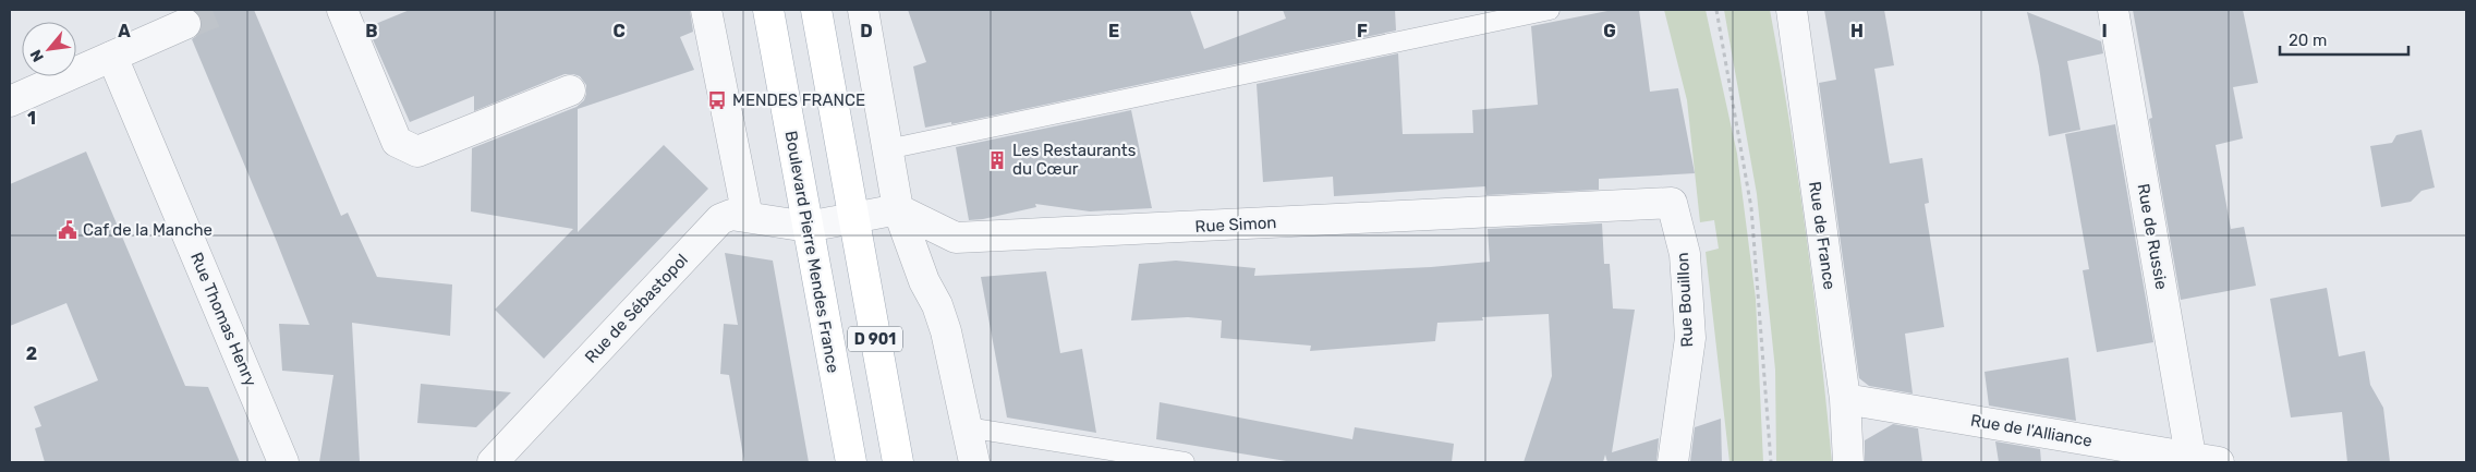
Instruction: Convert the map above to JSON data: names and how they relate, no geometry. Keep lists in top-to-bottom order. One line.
{"streets":{"main road":["Boulevard Pierre Mendes France","D 901"],"street":["Rue Simon","Rue de France","Rue de Russie","Rue Bouillon","Rue de Sébastopol","Rue Thomas Henry","Rue de l'Alliance"]},"crossings":[["Rue Simon","Rue Bouillon"],["Rue de France","Rue de l'Alliance"],["Rue de Russie","Rue de l'Alliance"],["Boulevard Pierre Mendes France","Rue de Sébastopol"]],"places":{"bus stop":["MENDES FRANCE"],"building":["Les Restaurants du Cœur"],"public building":["Caf de la Manche"]},"scale_bar":"20 m","north":"bottom left","grid":{"columns":["A","B","C","D","E","F","G","H","I"],"rows":["1","2"]}}
